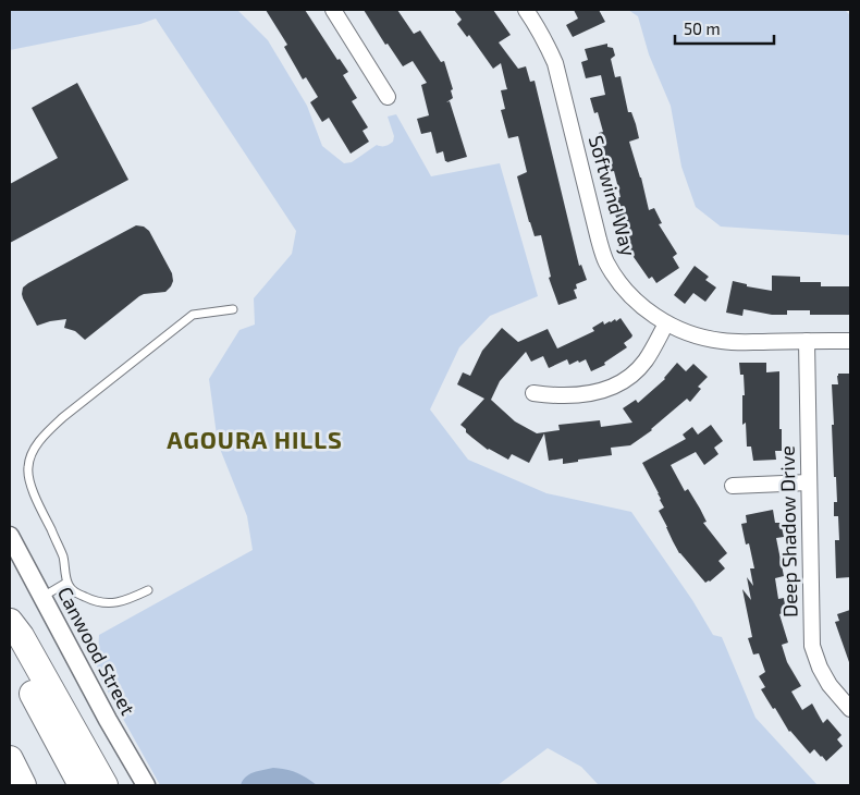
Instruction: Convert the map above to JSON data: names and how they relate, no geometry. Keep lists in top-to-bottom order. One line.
{"streets":{"street":["Softwind Way","Deep Shadow Drive","Canwood Street"]},"crossings":[["Softwind Way","Deep Shadow Drive"]],"districts":["AGOURA HILLS"],"scale_bar":"50 m"}
